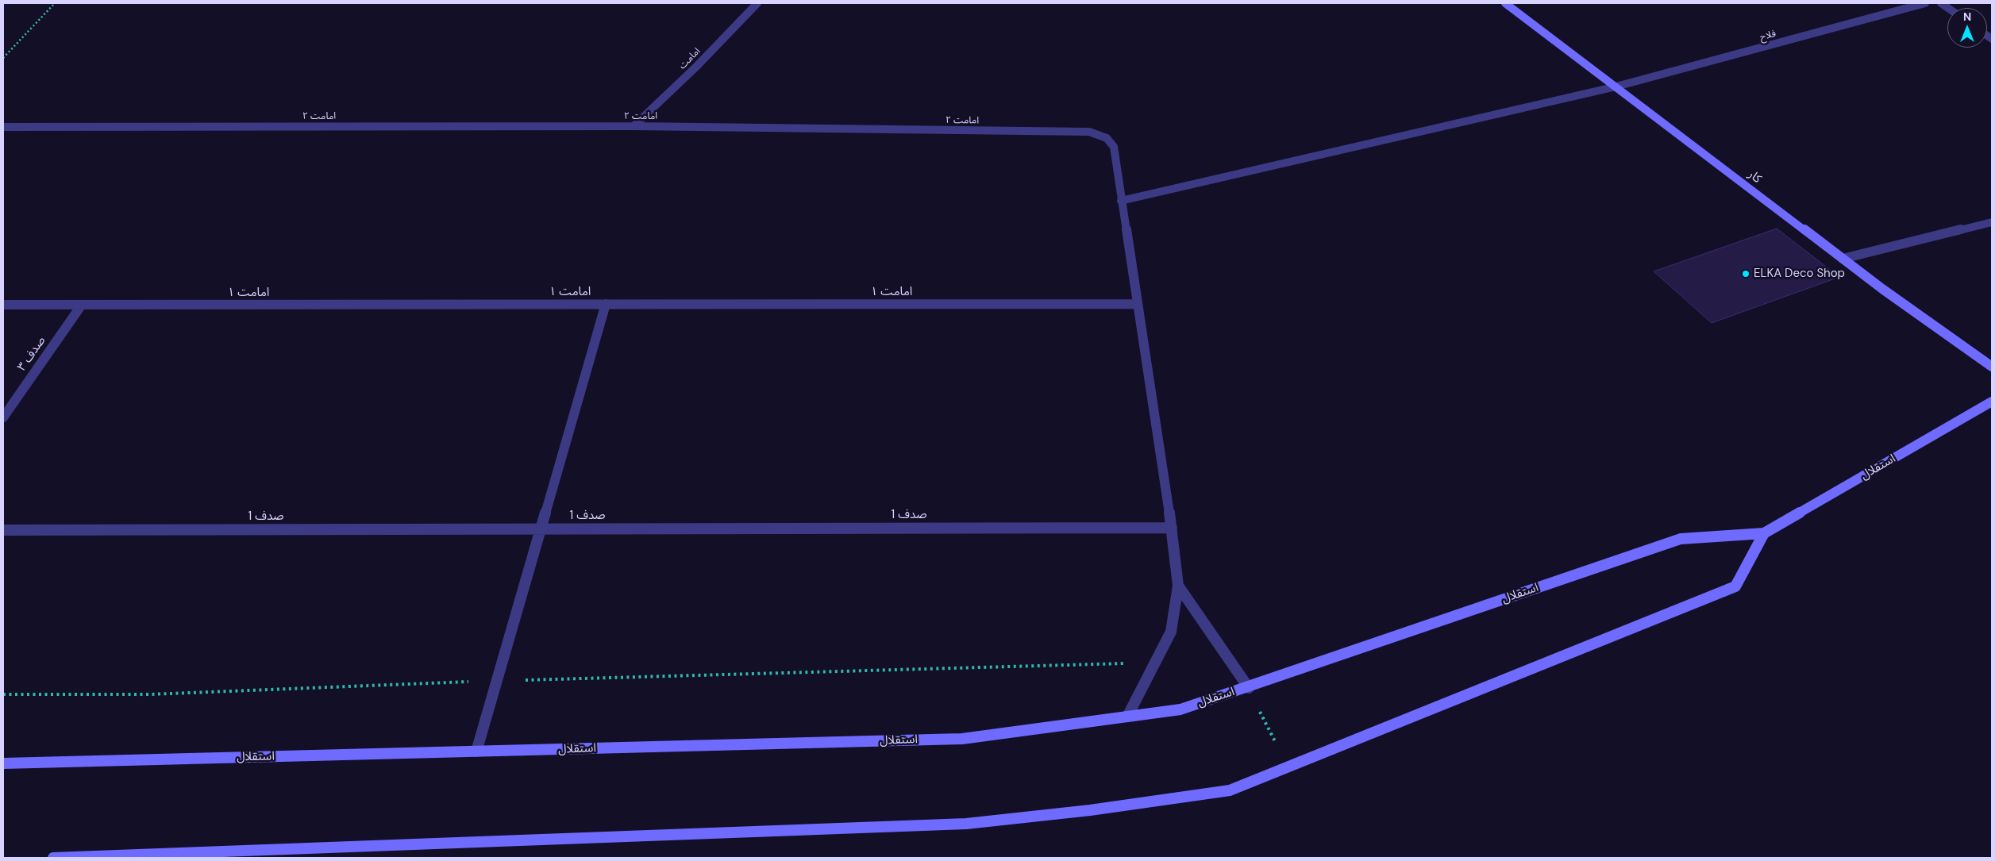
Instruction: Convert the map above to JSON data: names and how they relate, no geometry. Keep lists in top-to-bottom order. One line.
{"streets":{"street":["فلاح","امامت","امامت ۲","کار","امامت ۱","صدف ۳","استقلال","صدف 1"]},"crossings":[["فلاح","امامت ۲"],["فلاح","کار"],["امامت","امامت ۲"],["امامت ۲","امامت ۱"],["امامت ۲","صدف 1"],["امامت ۱","صدف ۳"]],"places":["ELKA Deco Shop"],"north":"top"}
